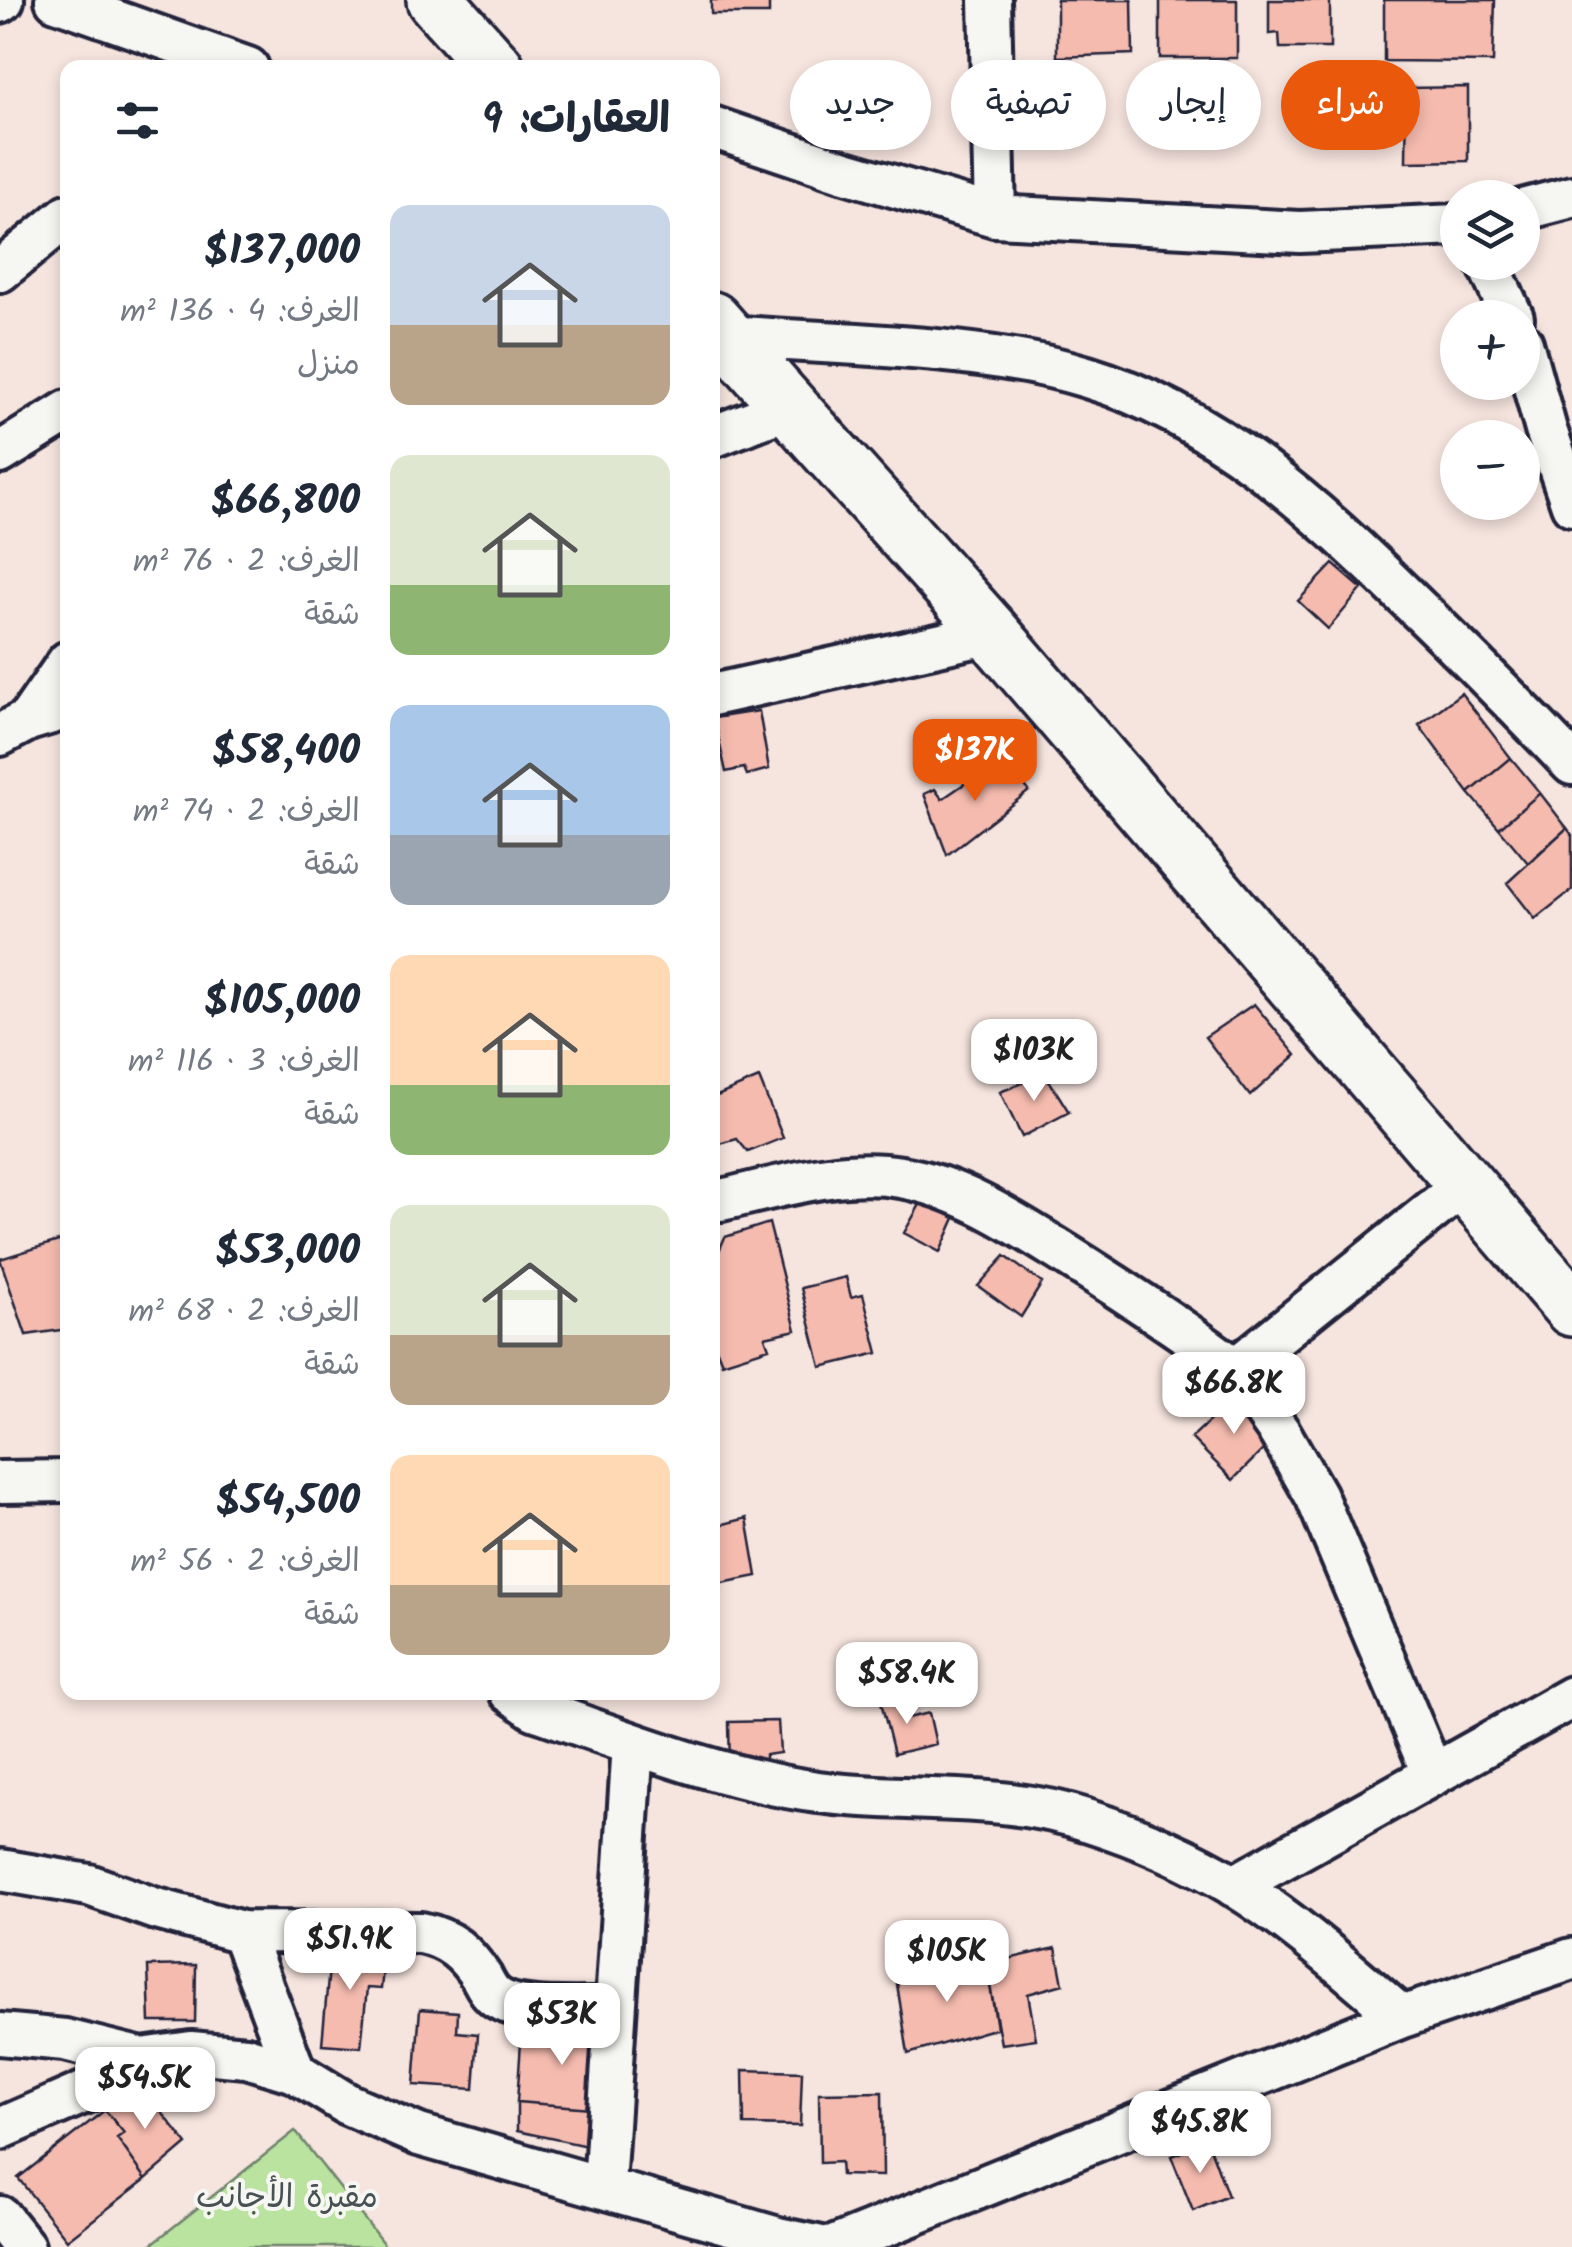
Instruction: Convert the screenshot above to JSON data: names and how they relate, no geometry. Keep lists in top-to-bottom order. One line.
{"parks":["مقبرة الأجانب"],"page":{"chip":["شراء","إيجار","تصفية","جديد"],"heading":"العقارات: 9","map_buttons":["+","−"],"list":[{"name":"$137,000","note":"الغرف: 4 · 136 m² · منزل"},{"name":"$66,800","note":"الغرف: 2 · 76 m² · شقة"},{"name":"$58,400","note":"الغرف: 2 · 74 m² · شقة"},{"name":"$105,000","note":"الغرف: 3 · 116 m² · شقة"},{"name":"$53,000","note":"الغرف: 2 · 68 m² · شقة"},{"name":"$54,500","note":"الغرف: 2 · 56 m² · شقة"}],"price":["$137K","$103K","$66.8K","$58.4K","$51.9K","$105K","$53K","$54.5K","$45.8K"]}}
